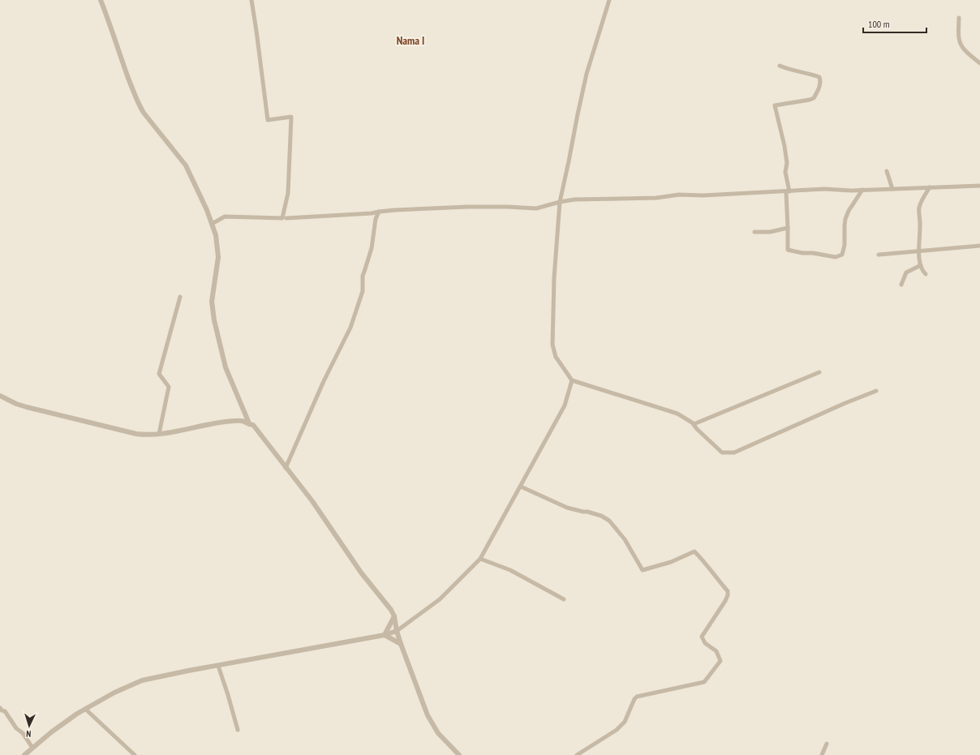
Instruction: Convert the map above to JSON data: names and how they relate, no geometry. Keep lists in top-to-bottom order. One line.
{"districts":["Nama I"],"scale_bar":"100 m","north":"bottom"}
